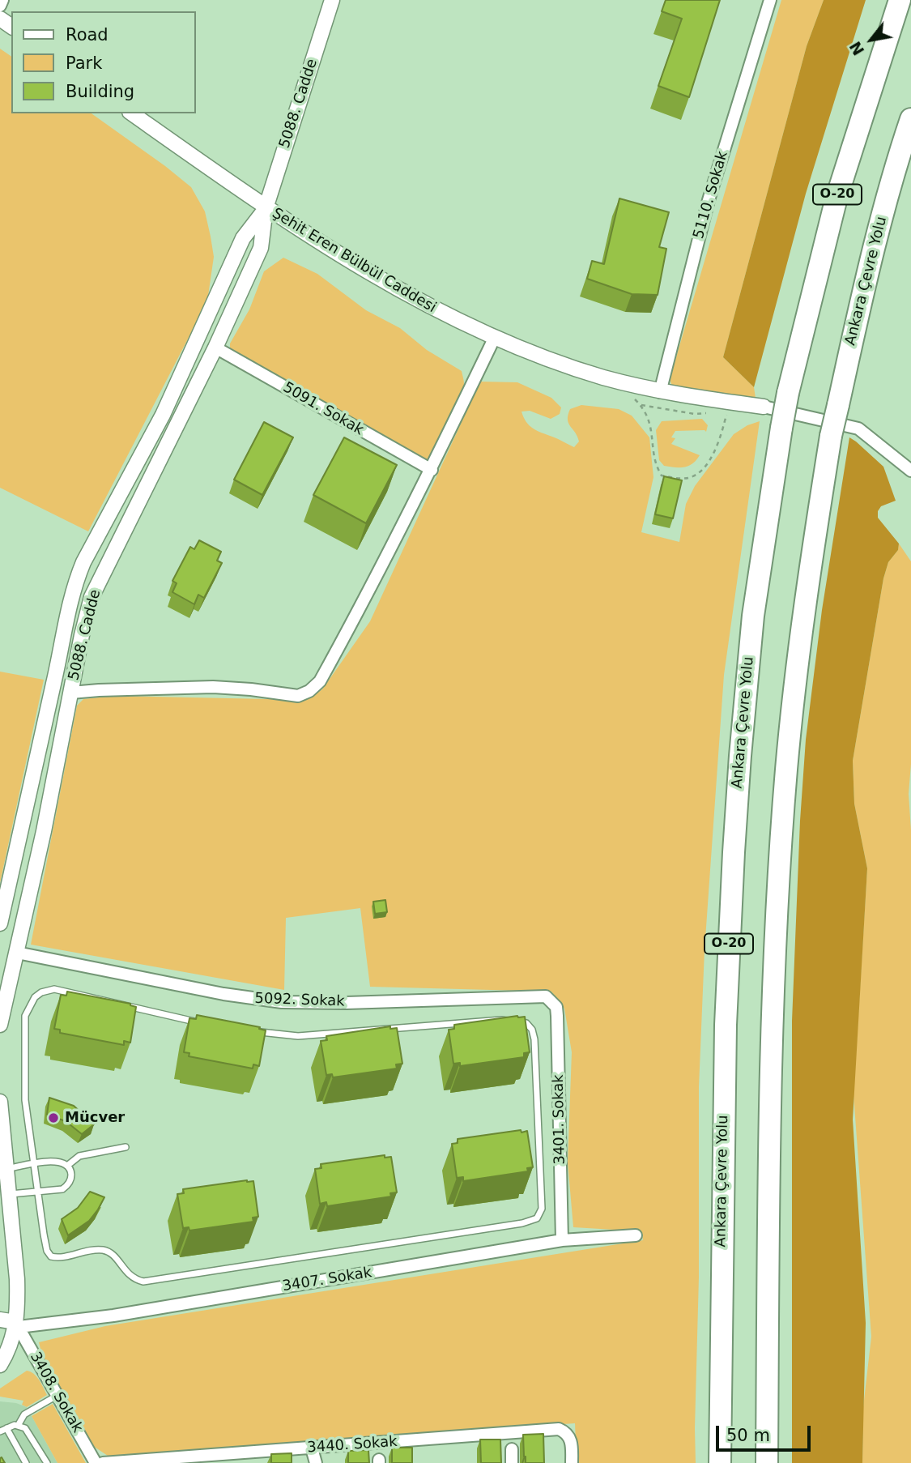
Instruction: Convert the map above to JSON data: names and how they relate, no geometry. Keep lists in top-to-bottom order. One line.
{"streets":{"highway":["O-20","Ankara Çevre Yolu"],"street":["5088. Cadde","5110. Sokak","Şehit Eren Bülbül Caddesi","5091. Sokak","5092. Sokak","3401. Sokak","3407. Sokak","3408. Sokak","3440. Sokak"]},"crossings":[["5088. Cadde","Şehit Eren Bülbül Caddesi"],["5088. Cadde","5091. Sokak"],["5088. Cadde","5092. Sokak"],["5110. Sokak","Şehit Eren Bülbül Caddesi"],["5092. Sokak","3401. Sokak"],["3401. Sokak","3407. Sokak"],["3407. Sokak","3408. Sokak"]],"places":["Mücver"],"legend":["Road","Park","Building"],"scale_bar":"50 m","north":"bottom left"}
